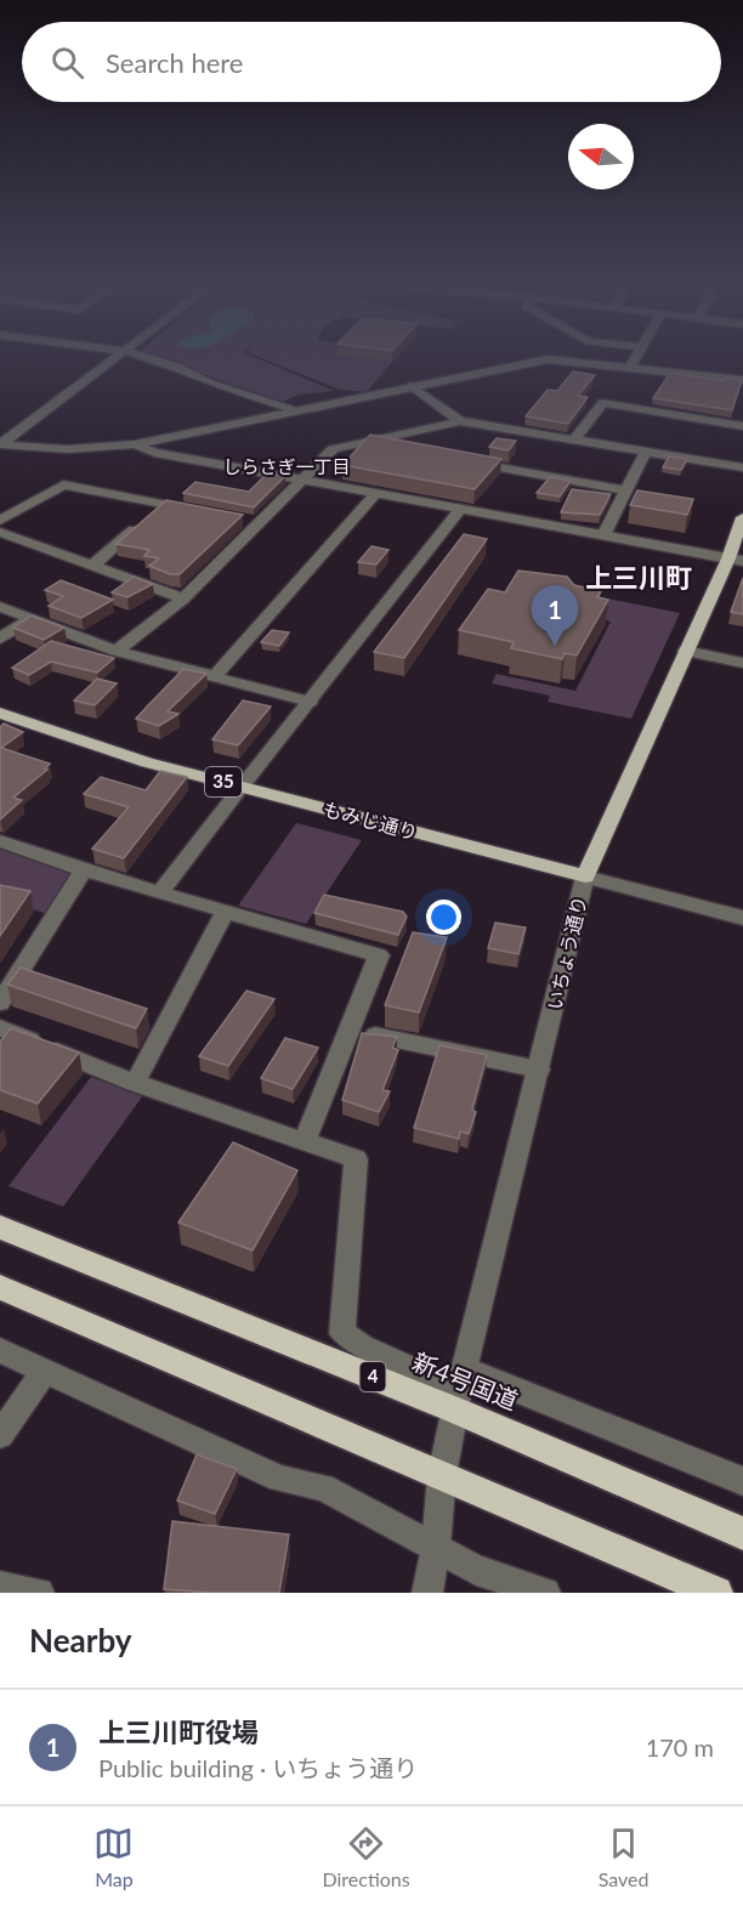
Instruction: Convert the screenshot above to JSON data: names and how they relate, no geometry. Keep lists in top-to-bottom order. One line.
{"streets":{"highway":["4","新4号国道"],"main road":["35","もみじ通り","いちょう通り"]},"crossings":[["もみじ通り","いちょう通り"],["いちょう通り","新4号国道"]],"districts":["しらさぎ一丁目","上三川町"],"north":"left","page":{"search":"Search here","pins":"1","heading":"Nearby","list":[{"mark":"1","name":"上三川町役場","note":"Public building · いちょう通り","value":"170 m"}],"nav":["Map","Directions","Saved"]}}
